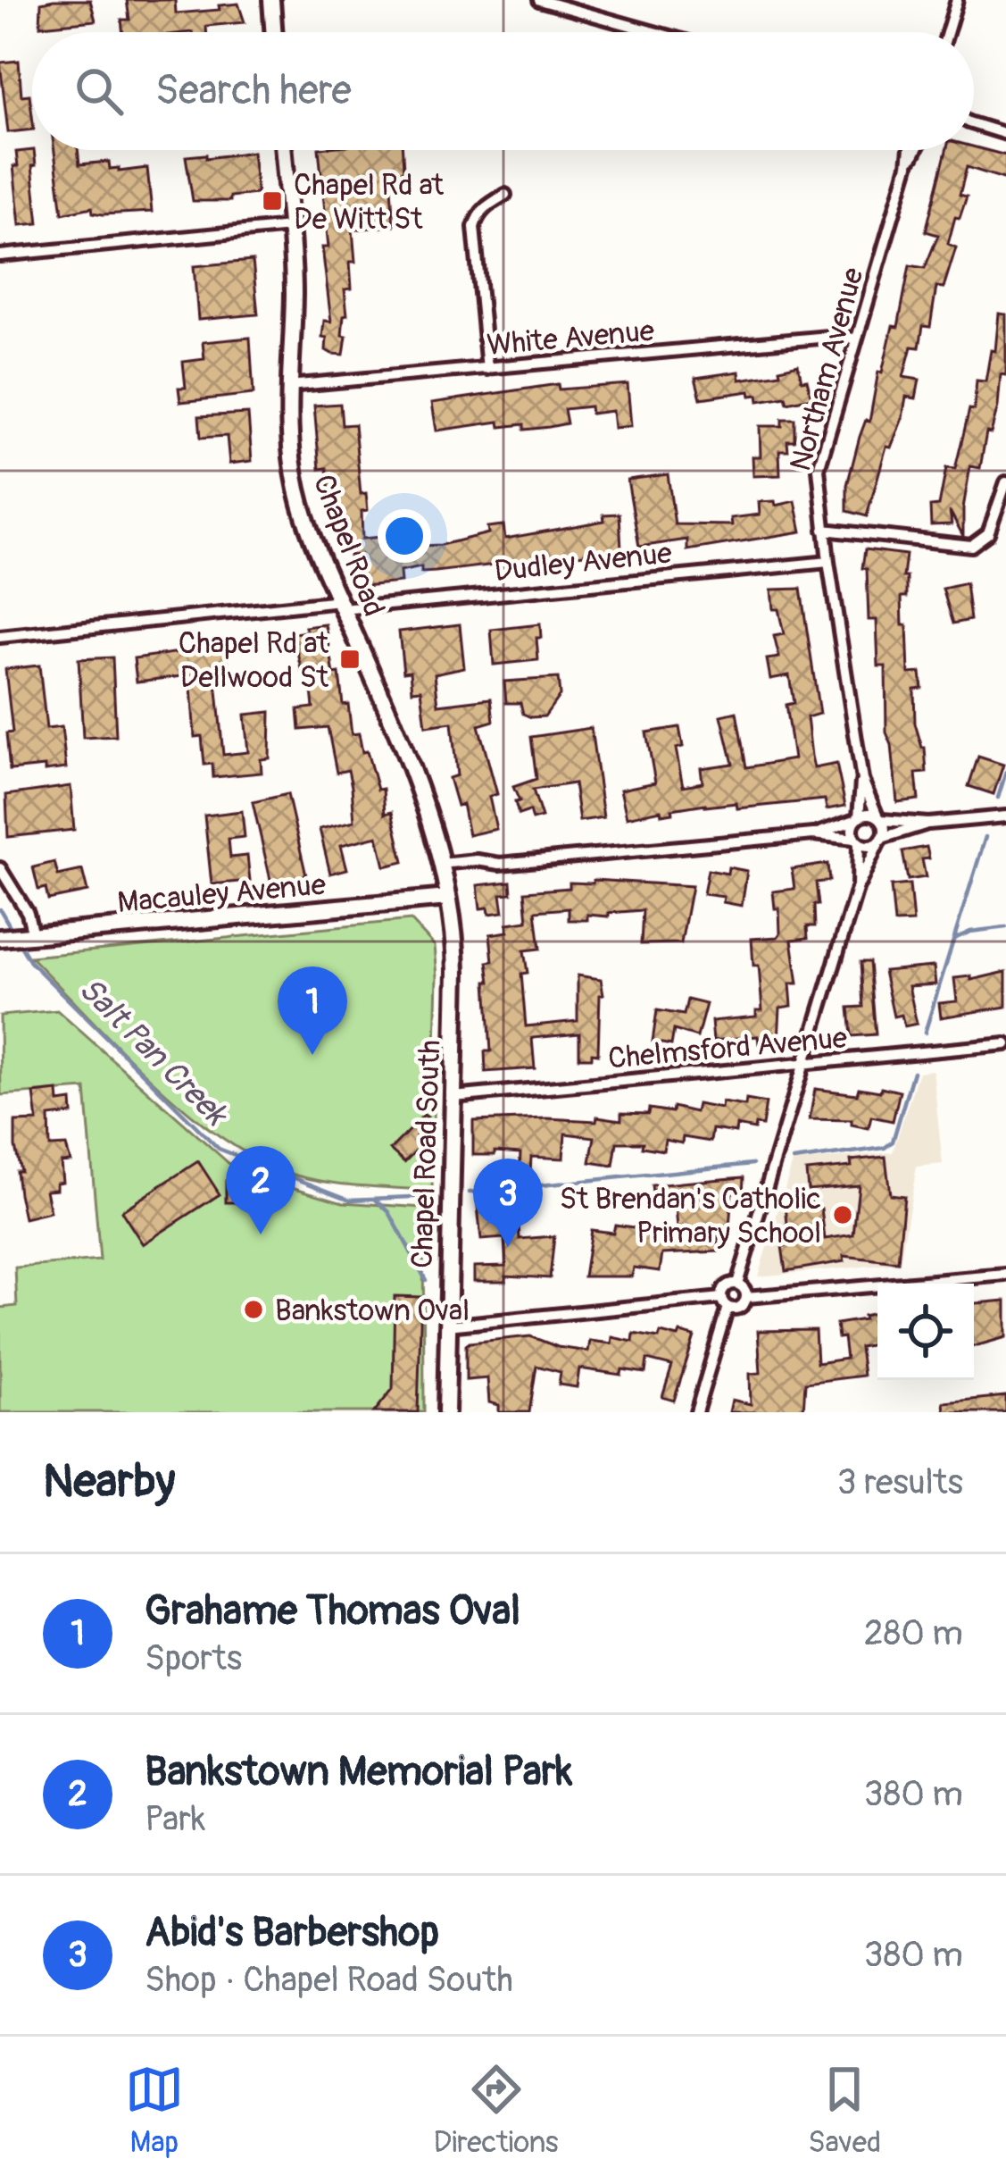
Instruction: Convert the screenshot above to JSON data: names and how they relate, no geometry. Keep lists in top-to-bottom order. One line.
{"streets":{"main road":["Chapel Road","Macauley Avenue","Chapel Road South"],"street":["White Avenue","Northam Avenue","Dudley Avenue","Chelmsford Avenue"]},"crossings":[["White Avenue","Northam Avenue"],["White Avenue","Chapel Road"],["Northam Avenue","Dudley Avenue"],["Chapel Road","Dudley Avenue"],["Chapel Road","Macauley Avenue"],["Chapel Road","Chapel Road South"],["Macauley Avenue","Chapel Road South"],["Chelmsford Avenue","Chapel Road South"]],"water":["Salt Pan Creek"],"places":{"transit":["Chapel Rd at De Witt St","Chapel Rd at Dellwood St"],"other":["St Brendan's Catholic Primary School","Bankstown Oval"]},"page":{"search":"Search here","pins":["1","2","3"],"heading":["Nearby","3 results"],"list":[{"mark":"1","name":"Grahame Thomas Oval","note":"Sports","value":"280 m"},{"mark":"2","name":"Bankstown Memorial Park","note":"Park","value":"380 m"},{"mark":"3","name":"Abid's Barbershop","note":"Shop · Chapel Road South","value":"380 m"}],"nav":["Map","Directions","Saved"]}}
